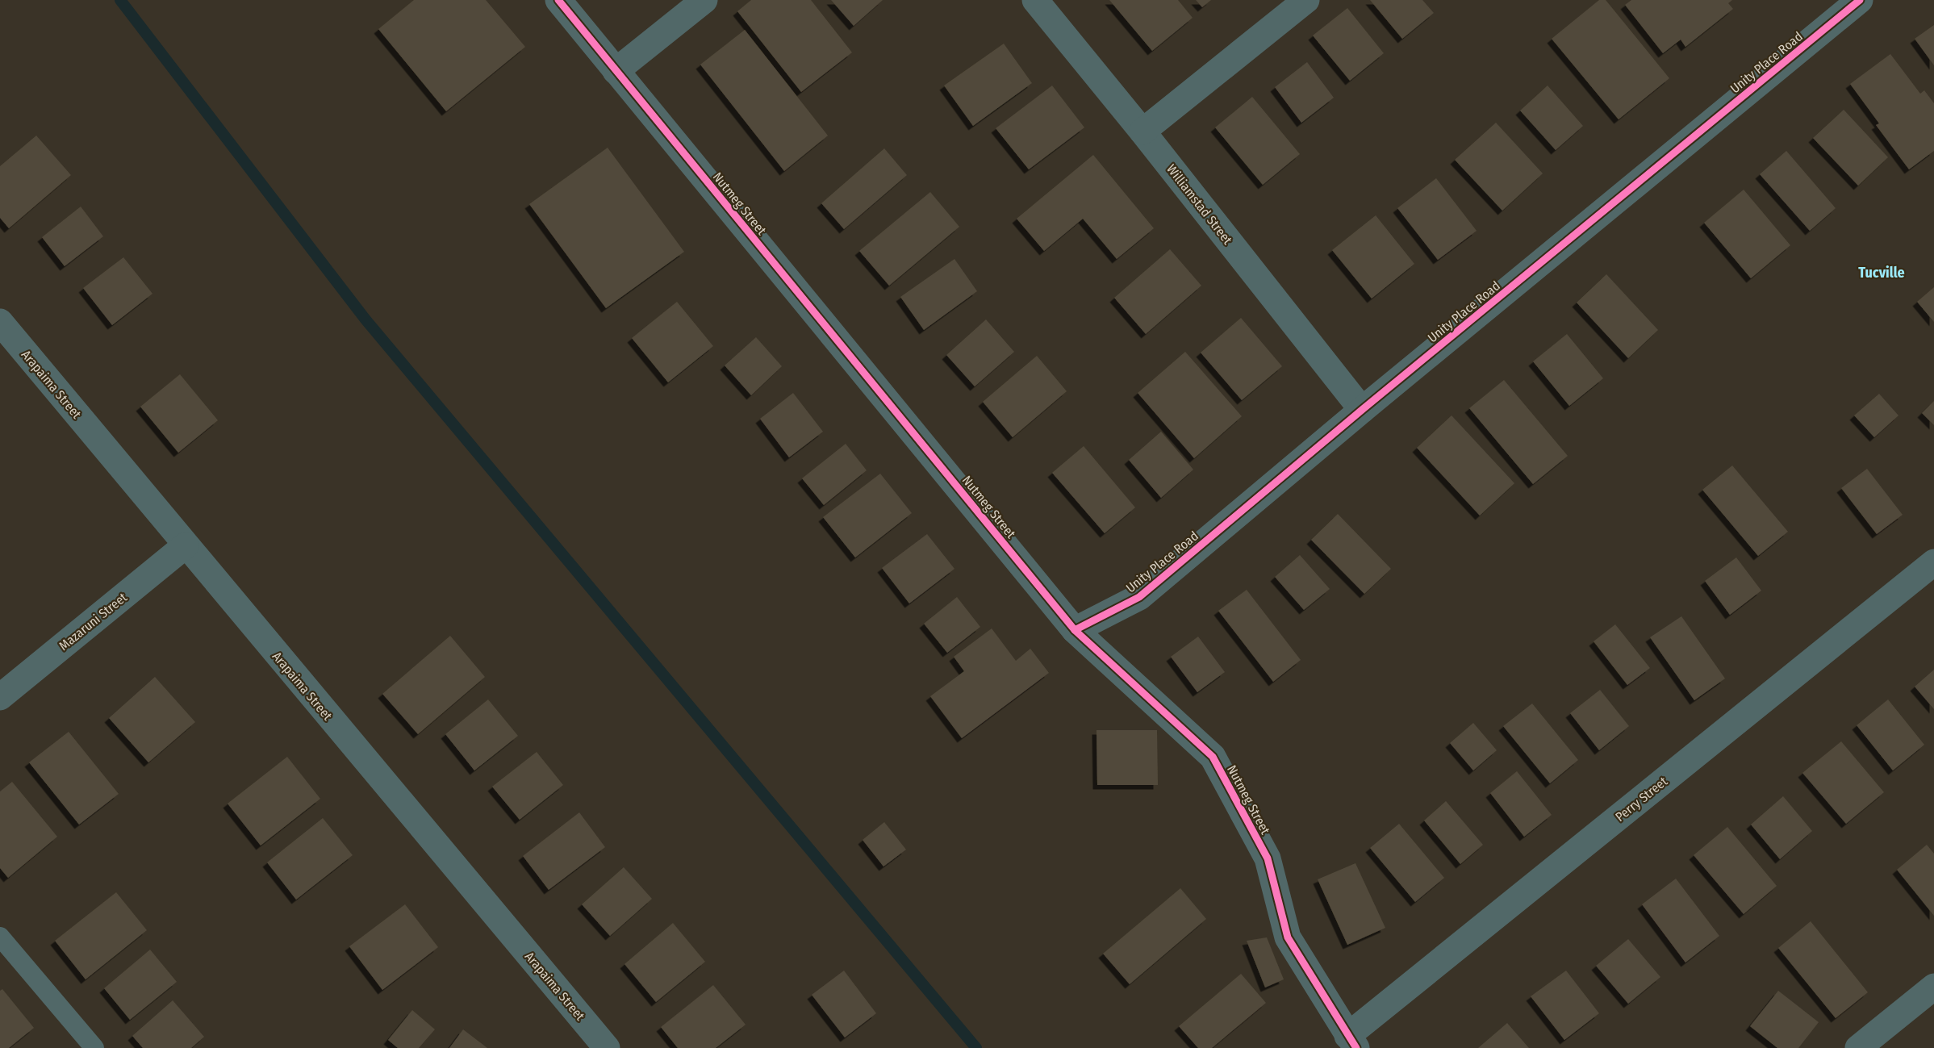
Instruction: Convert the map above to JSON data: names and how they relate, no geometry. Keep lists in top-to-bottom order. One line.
{"streets":{"street":["Unity Place Road","Nutmeg Street","Williamstad Street","Arapaima Street","Mazaruni Street","Perry Street"]},"crossings":[["Unity Place Road","Nutmeg Street"],["Unity Place Road","Williamstad Street"],["Nutmeg Street","Perry Street"],["Arapaima Street","Mazaruni Street"]],"districts":["Tucville"]}
